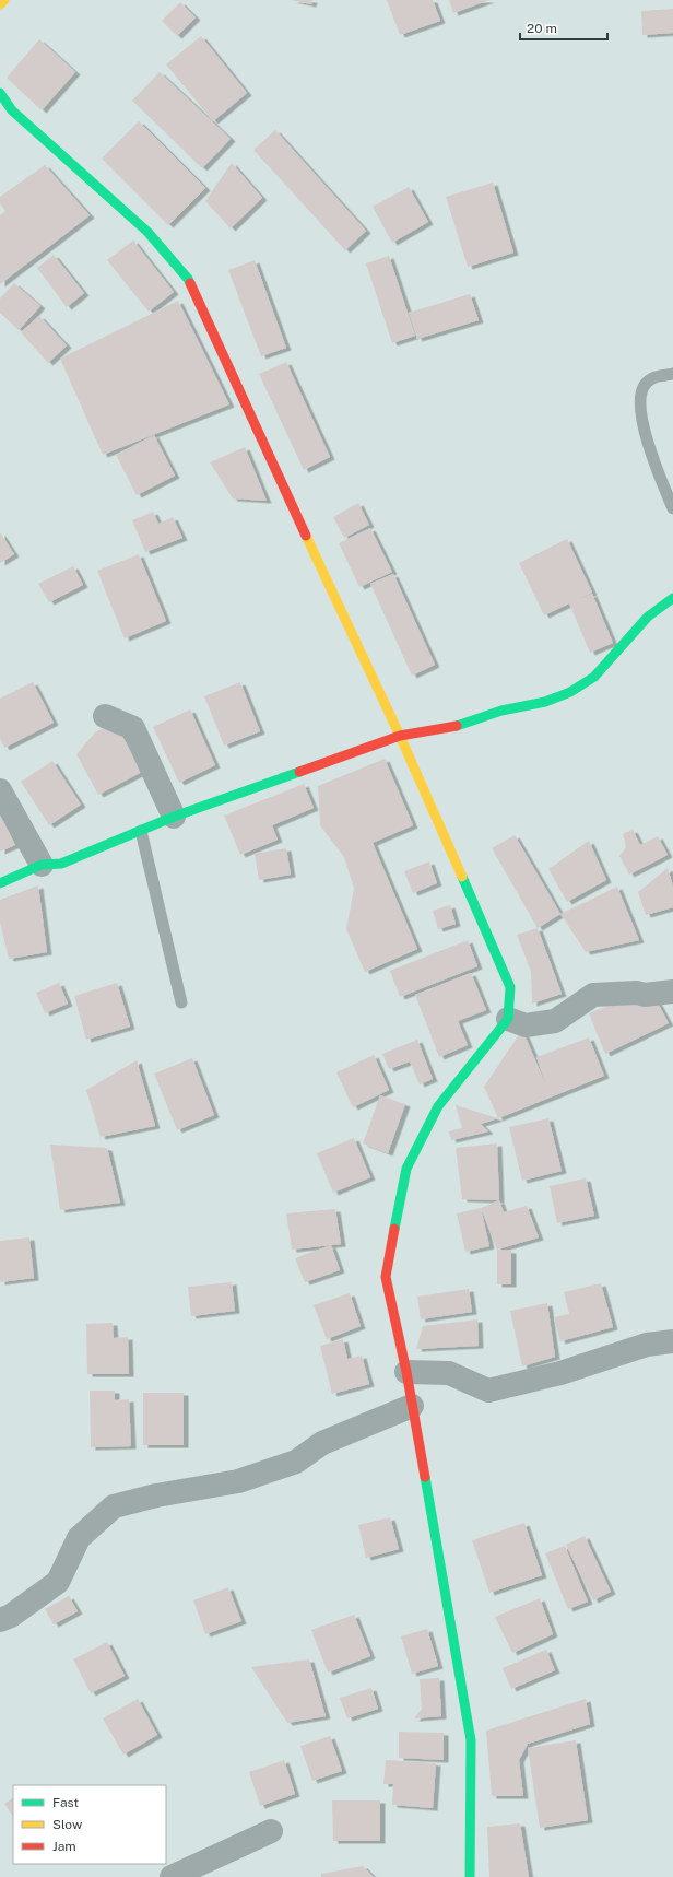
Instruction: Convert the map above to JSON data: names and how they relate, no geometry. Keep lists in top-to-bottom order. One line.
{"legend":["Fast","Slow","Jam"],"scale_bar":"20 m"}
